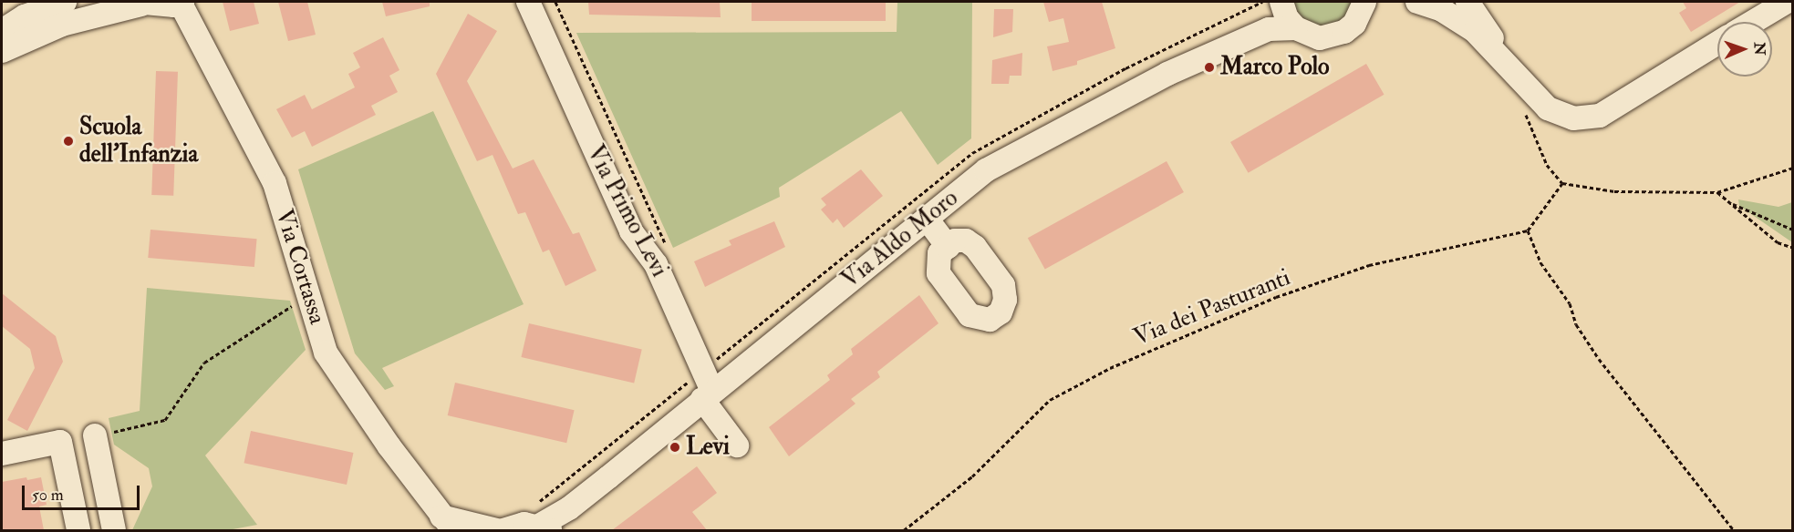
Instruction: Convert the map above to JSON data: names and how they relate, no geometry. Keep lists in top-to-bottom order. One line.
{"streets":{"street":["Via Primo Levi","Via Aldo Moro","Via Cortassa"],"path":["Via dei Pasturanti"]},"crossings":[["Via Primo Levi","Via Aldo Moro"]],"places":["Marco Polo","Scuola dell'Infanzia","Levi"],"scale_bar":"50 m","north":"right"}
